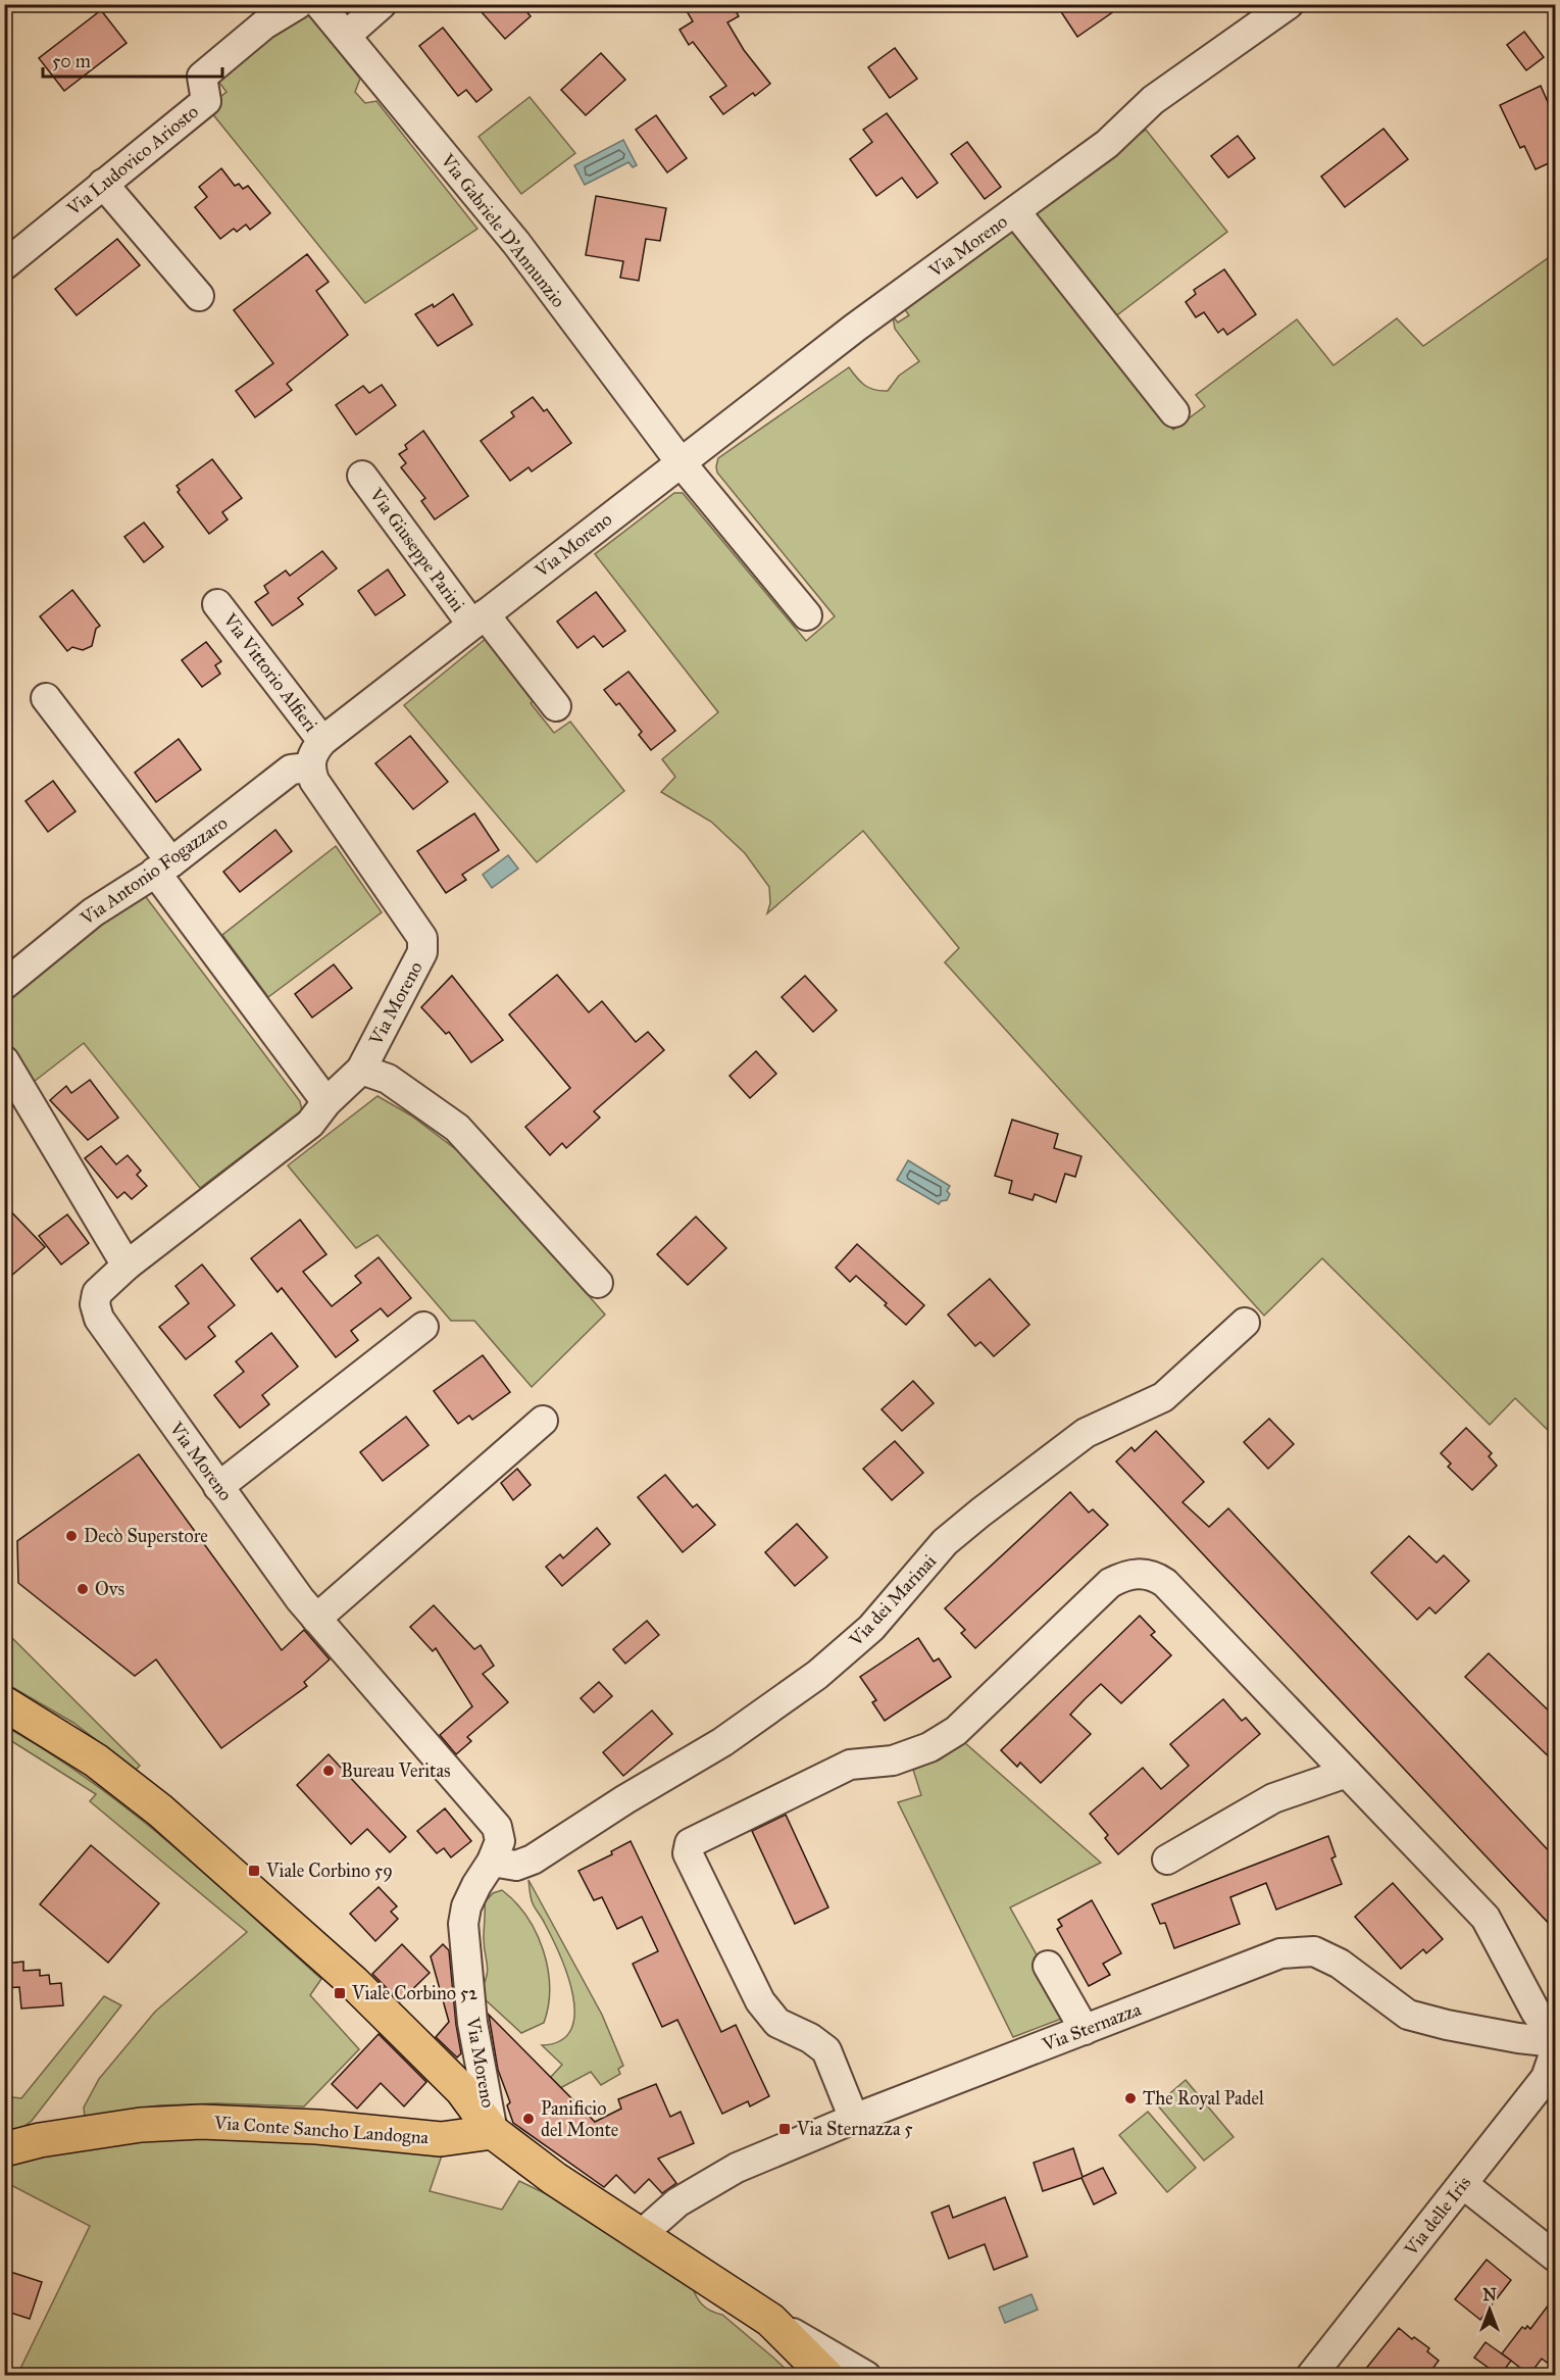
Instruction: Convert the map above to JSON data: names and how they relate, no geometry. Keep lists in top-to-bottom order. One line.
{"streets":{"main road":["Via Conte Sancho Landogna"],"street":["Via Ludovico Ariosto","Via Gabriele D'Annunzio","Via Moreno","Via Giuseppe Parini","Via Vittorio Alfieri","Via Antonio Fogazzaro","Via dei Marinai","Via Sternazza","Via delle Iris"]},"crossings":[["Via Gabriele D'Annunzio","Via Moreno"],["Via Moreno","Via Giuseppe Parini"],["Via Moreno","Via Vittorio Alfieri"],["Via Moreno","Via Antonio Fogazzaro"],["Via Moreno","Via dei Marinai"]],"places":{"other":["Decò Superstore","Ovs","Bureau Veritas","The Royal Padel","Panificio del Monte"],"transit":["Viale Corbino 59","Viale Corbino 52","Via Sternazza 5"]},"scale_bar":"50 m","north":"top"}
